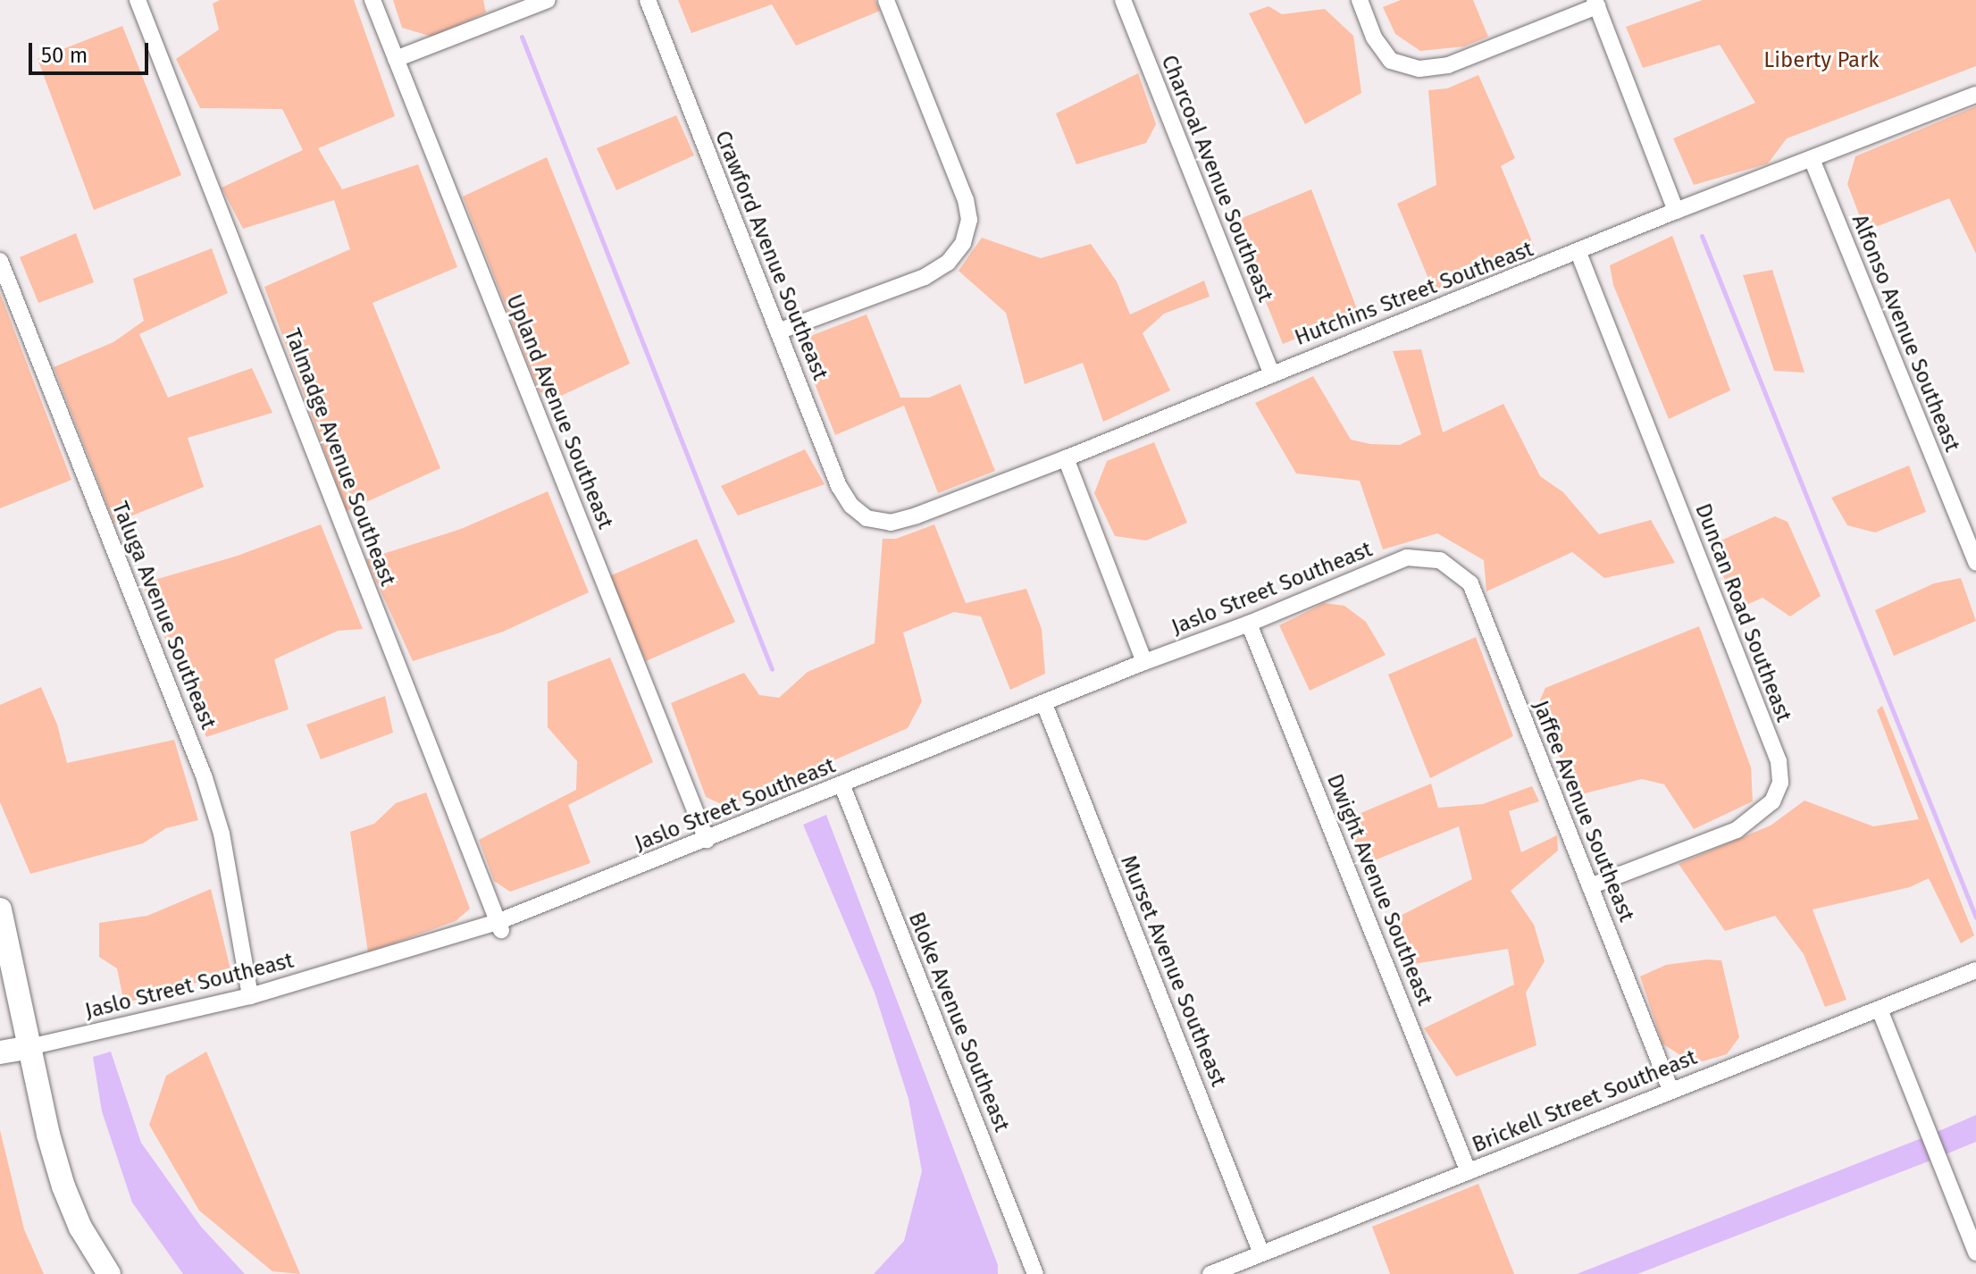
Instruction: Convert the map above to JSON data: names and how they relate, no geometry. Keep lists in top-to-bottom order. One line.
{"streets":{"street":["Charcoal Avenue Southeast","Crawford Avenue Southeast","Hutchins Street Southeast","Alfonso Avenue Southeast","Upland Avenue Southeast","Talmadge Avenue Southeast","Jaslo Street Southeast","Duncan Road Southeast","Taluga Avenue Southeast","Jaffee Avenue Southeast","Dwight Avenue Southeast","Murset Avenue Southeast","Bloke Avenue Southeast","Brickell Street Southeast"]},"crossings":[["Charcoal Avenue Southeast","Hutchins Street Southeast"],["Crawford Avenue Southeast","Hutchins Street Southeast"],["Hutchins Street Southeast","Alfonso Avenue Southeast"],["Hutchins Street Southeast","Duncan Road Southeast"],["Upland Avenue Southeast","Jaslo Street Southeast"],["Talmadge Avenue Southeast","Jaslo Street Southeast"],["Jaslo Street Southeast","Taluga Avenue Southeast"],["Jaslo Street Southeast","Jaffee Avenue Southeast"],["Jaslo Street Southeast","Dwight Avenue Southeast"],["Jaslo Street Southeast","Murset Avenue Southeast"],["Jaslo Street Southeast","Bloke Avenue Southeast"],["Duncan Road Southeast","Jaffee Avenue Southeast"],["Jaffee Avenue Southeast","Brickell Street Southeast"],["Dwight Avenue Southeast","Brickell Street Southeast"],["Murset Avenue Southeast","Brickell Street Southeast"]],"parks":["Liberty Park"],"scale_bar":"50 m"}
